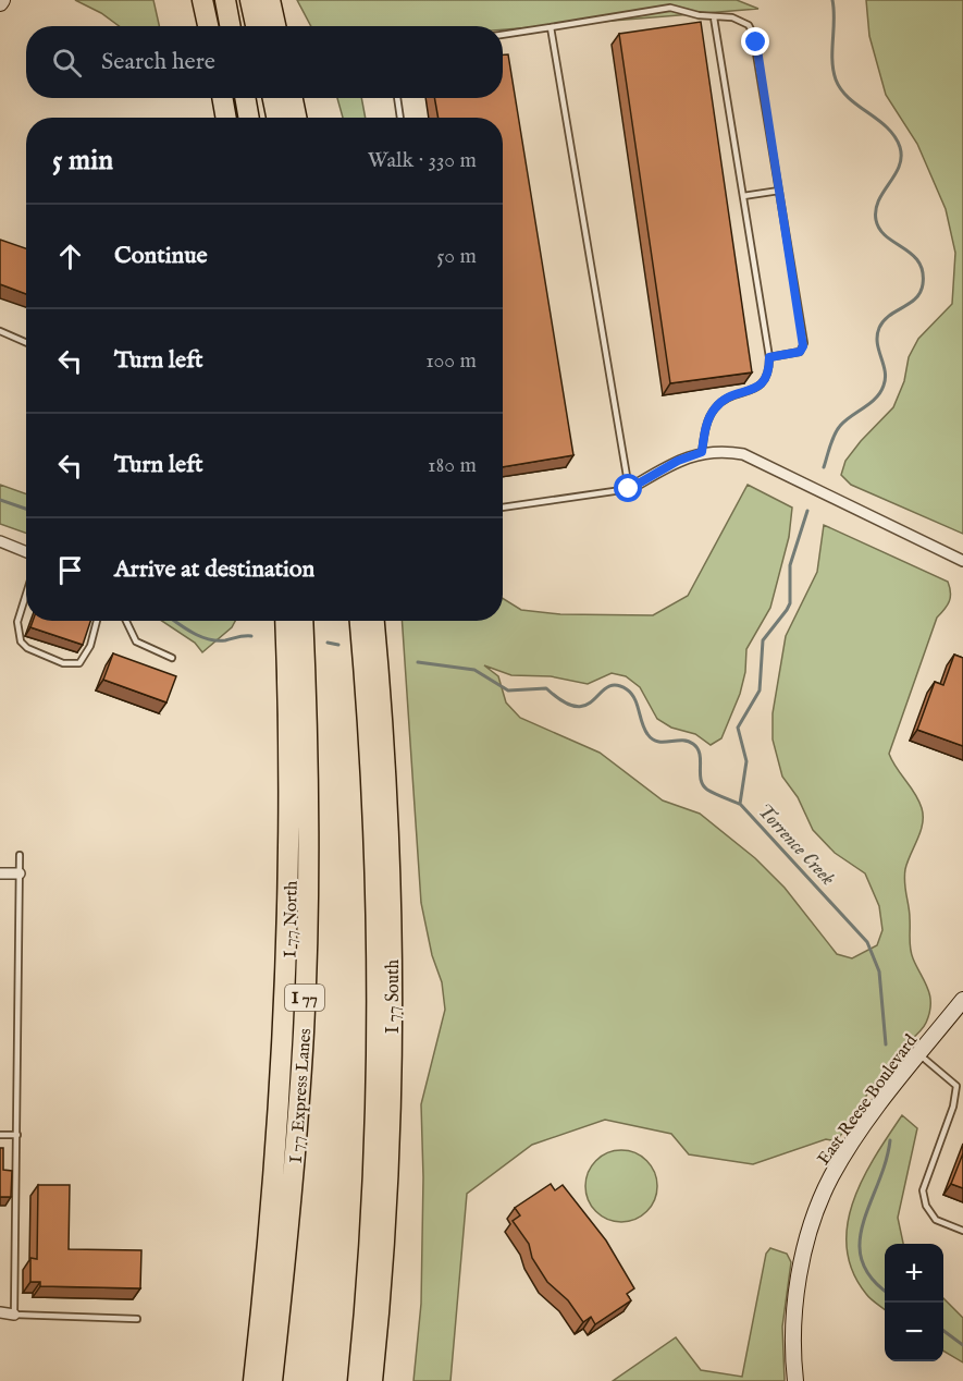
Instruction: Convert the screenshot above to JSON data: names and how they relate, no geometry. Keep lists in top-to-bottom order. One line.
{"streets":{"highway":["I 77 North","I 77 South","I 77","I 77 Express Lanes"],"street":["East Reese Boulevard"]},"water":["Torrence Creek"],"page":{"search":"Search here","heading":["5 min","Walk · 330 m"],"list":[["Continue","50 m"],["Turn left","100 m"],["Turn left","180 m"],"Arrive at destination"],"map_buttons":["+","−"]}}
